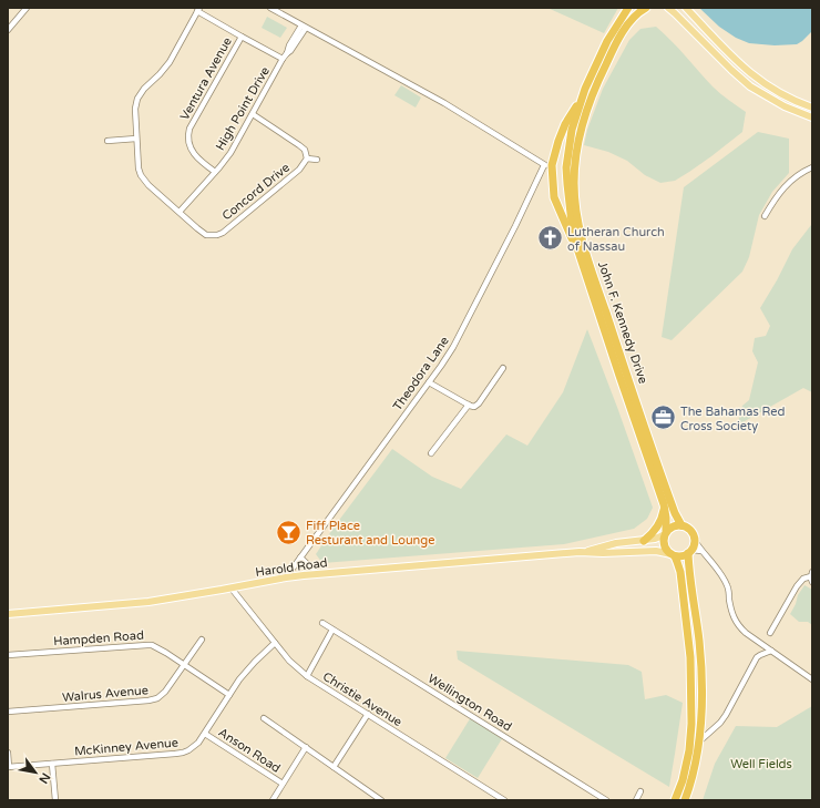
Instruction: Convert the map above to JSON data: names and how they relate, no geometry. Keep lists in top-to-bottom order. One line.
{"streets":{"highway":["John F. Kennedy Drive"],"main road":["Harold Road"],"street":["Ventura Avenue","High Point Drive","Concord Drive","Theodora Lane","Hampden Road","Walrus Avenue","Christie Avenue","Wellington Road","McKinney Avenue","Anson Road"]},"crossings":[["Ventura Avenue","High Point Drive"],["High Point Drive","Concord Drive"],["John F. Kennedy Drive","Harold Road"],["Theodora Lane","Harold Road"],["Harold Road","Christie Avenue"],["Hampden Road","Walrus Avenue"],["Hampden Road","McKinney Avenue"],["Christie Avenue","McKinney Avenue"],["McKinney Avenue","Anson Road"]],"parks":["Well Fields"],"places":{"church":["Lutheran Church of Nassau"],"office":["The Bahamas Red Cross Society"],"bar":["Fiff Place Resturant and Lounge"]},"north":"bottom right"}
